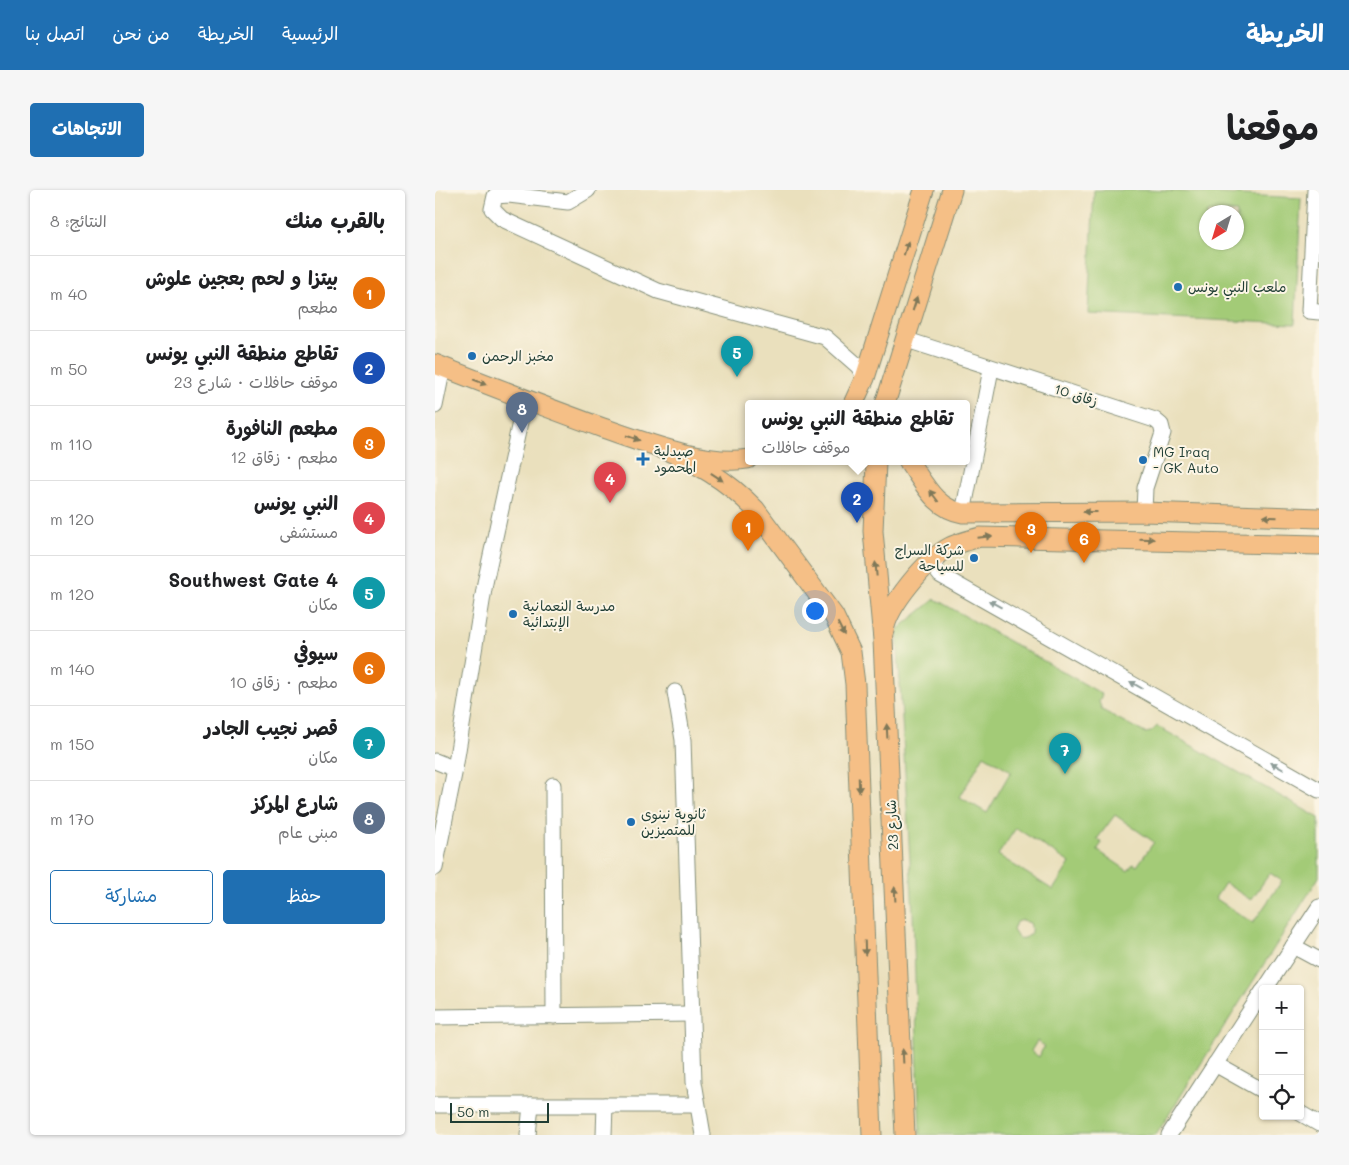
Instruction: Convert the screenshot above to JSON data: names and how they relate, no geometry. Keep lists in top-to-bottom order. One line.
{"streets":{"main road":["شارع 23"],"street":["زقاق 10"]},"one_way":["شارع 23"],"places":{"other":["ملعب النبي يونس","مخبز الرحمن","MG Iraq - GK Auto","شركة السراج للسياحة","مدرسة النعمانية الإبتدائية","ثانوية نينوى للمتميزين"],"health":["صيدلية المحمود"]},"scale_bar":"50 m","north":"bottom left","page":{"header":"الخريطة","nav":["الرئيسية","الخريطة","من نحن","اتصل بنا"],"title":"موقعنا","buttons":["الاتجاهات",["حفظ","مشاركة"]],"heading":["بالقرب منك","النتائج: 8"],"list":[{"mark":"1","name":"بيتزا و لحم بعجين علوش","note":"مطعم","value":"40 m"},{"mark":"2","name":"تقاطع منطقة النبي يونس","note":"موقف حافلات · شارع 23","value":"50 m"},{"mark":"3","name":"مطعم النافورة","note":"مطعم · زقاق 12","value":"110 m"},{"mark":"4","name":"النبي يونس","note":"مستشفى","value":"120 m"},{"mark":"5","name":"Southwest Gate 4","note":"مكان","value":"120 m"},{"mark":"6","name":"سيوفي","note":"مطعم · زقاق 10","value":"140 m"},{"mark":"7","name":"قصر نجيب الجادر","note":"مكان","value":"150 m"},{"mark":"8","name":"شارع المركز","note":"مبنى عام","value":"170 m"}],"pins":["5","8","4","2","1","3","6","7"],"popup":["تقاطع منطقة النبي يونس","موقف حافلات"],"map_buttons":["+","−"],"scale":"50 m"}}
